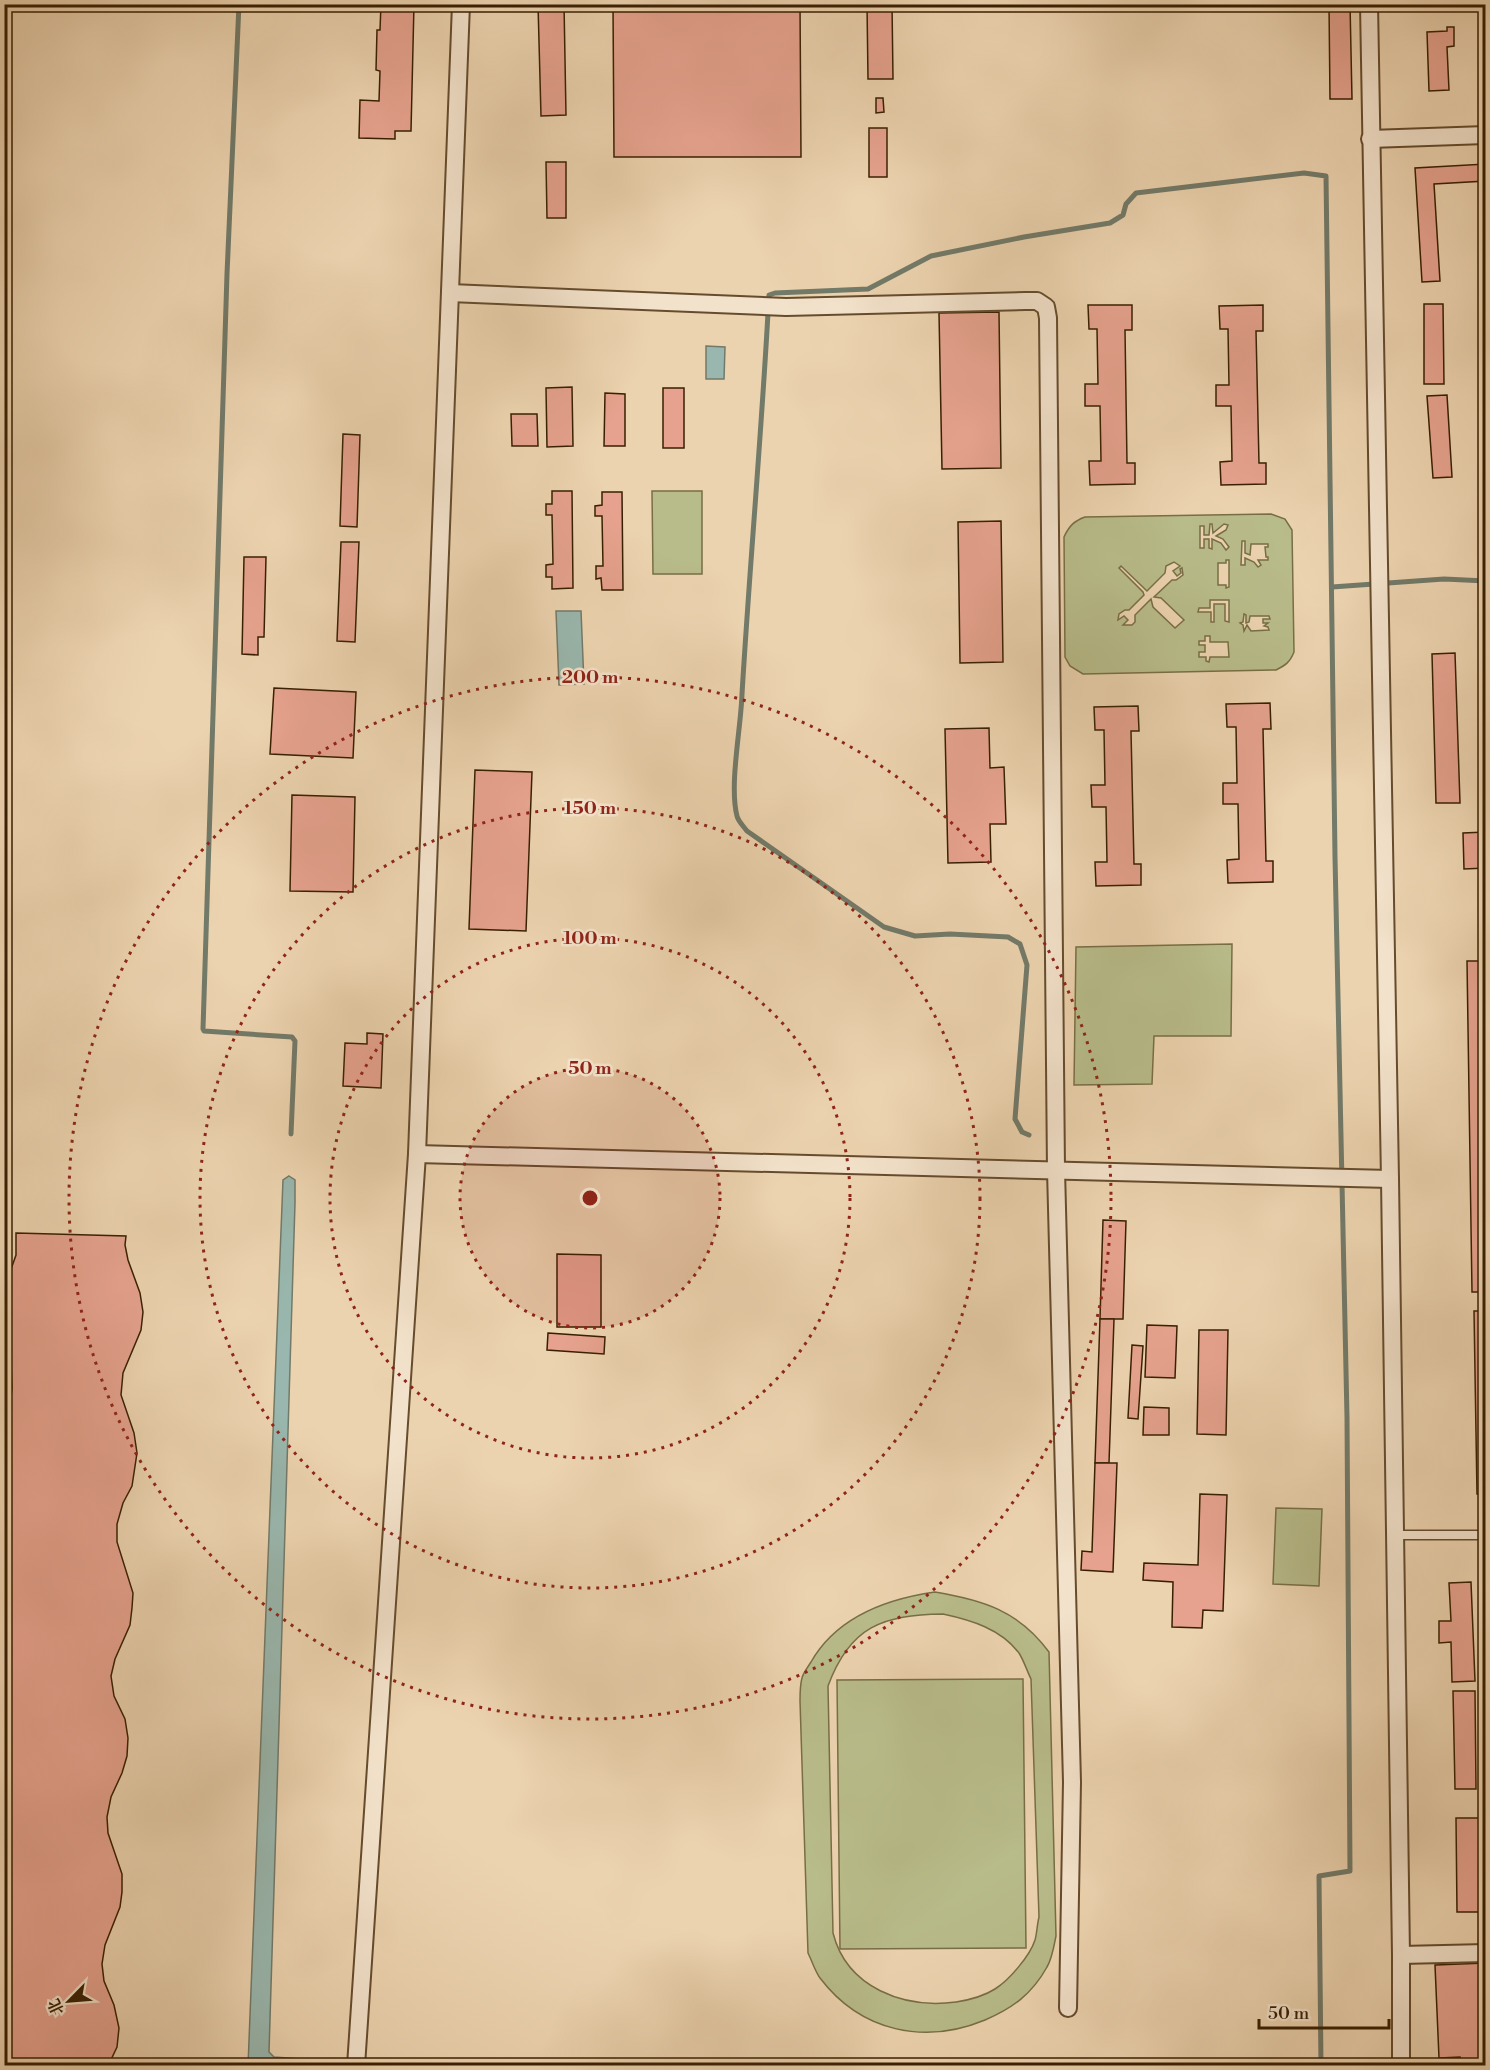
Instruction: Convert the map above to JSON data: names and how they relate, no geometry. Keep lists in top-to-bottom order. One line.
{"scale_bar":"50 m","north":"bottom left","rings":["200 m","150 m","100 m","50 m"]}
